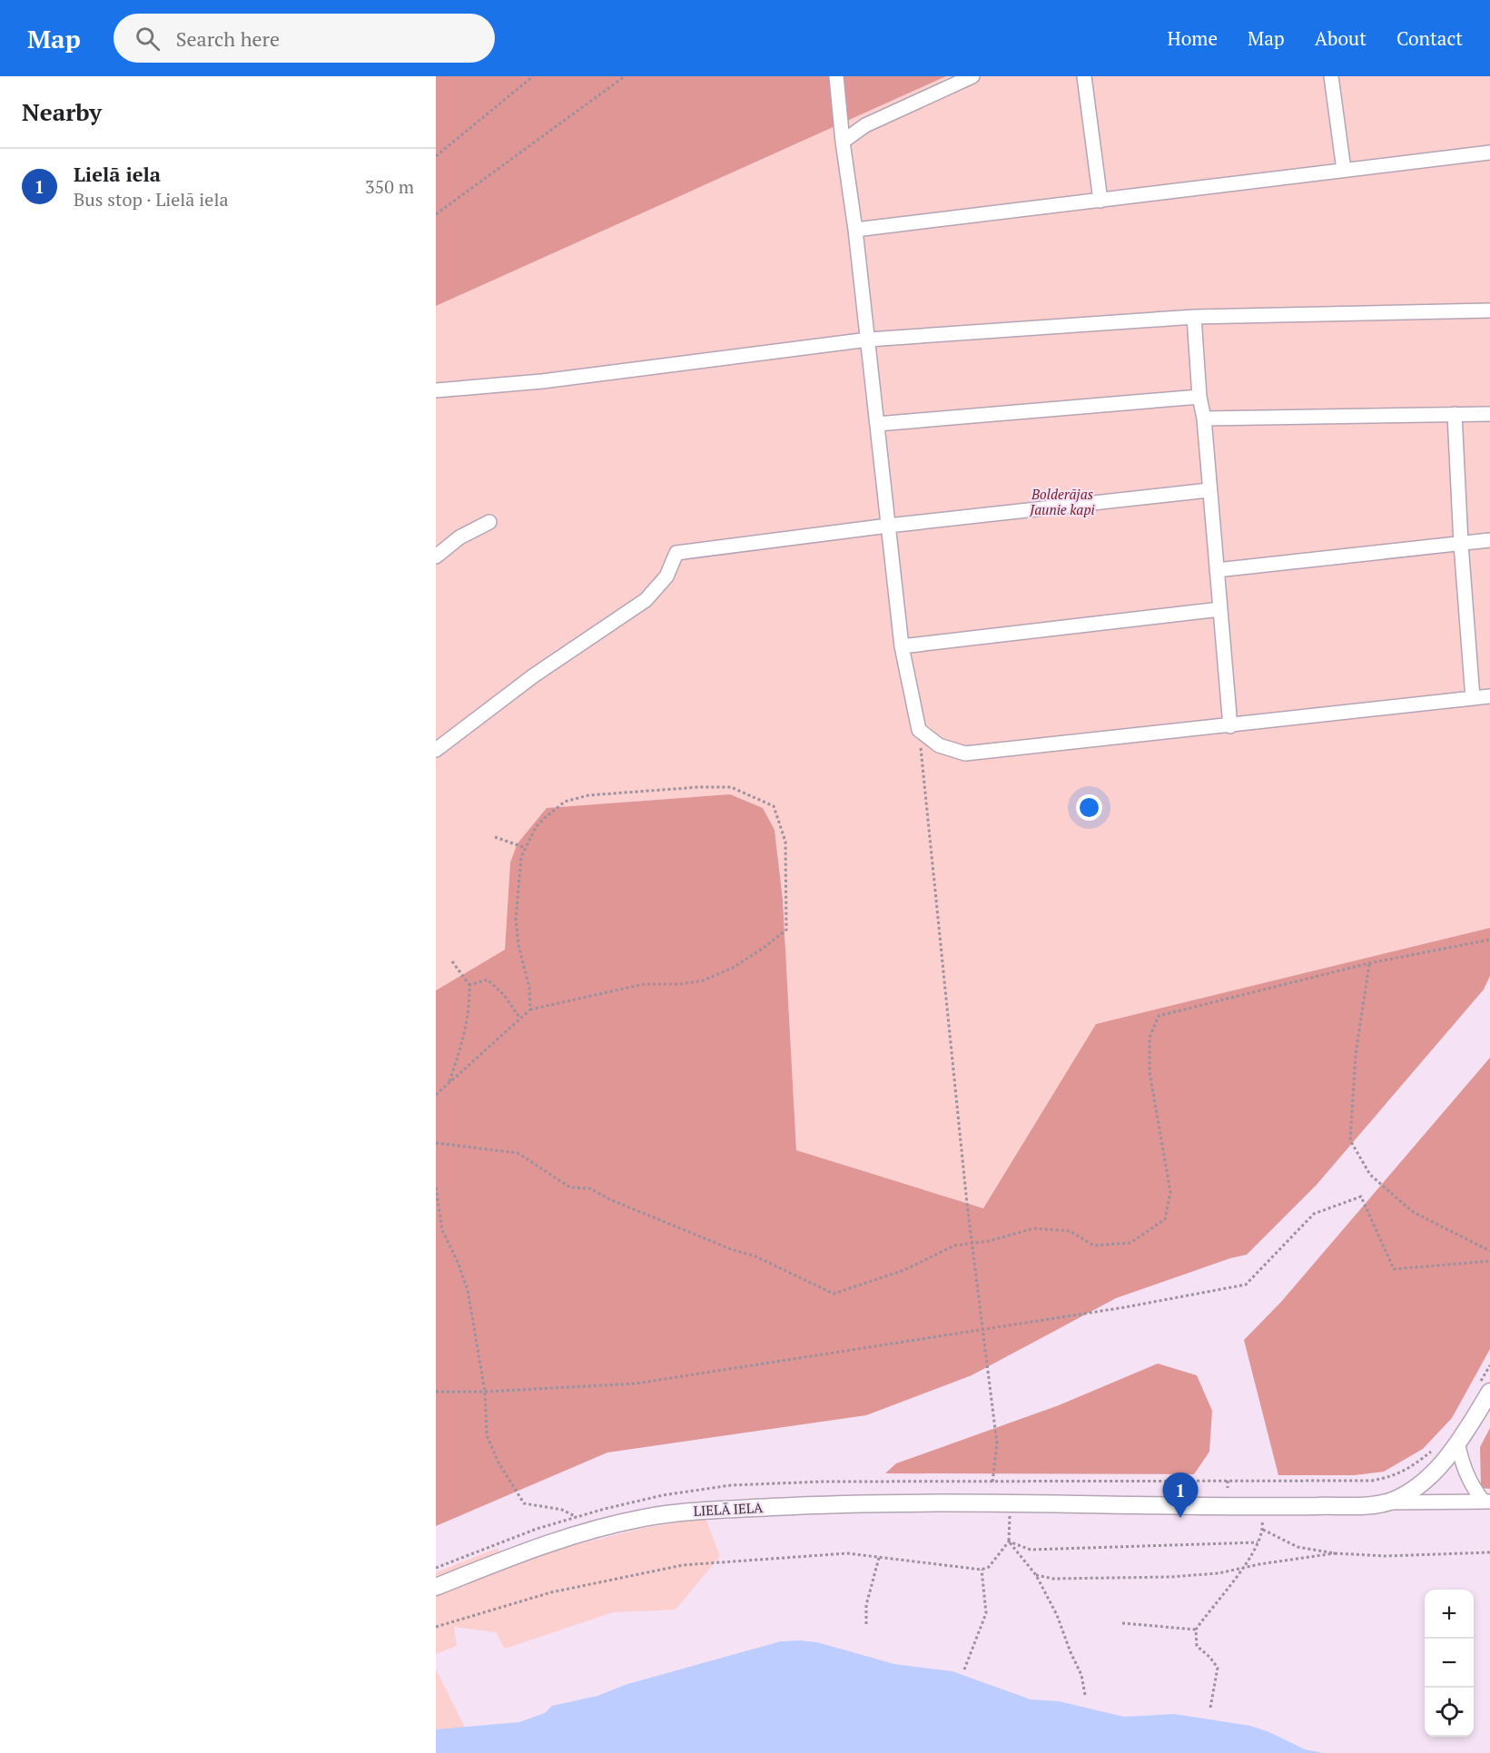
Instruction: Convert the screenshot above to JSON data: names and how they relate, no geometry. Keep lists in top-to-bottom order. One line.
{"streets":{"main road":["LIELĀ IELA"]},"parks":["Bolderājas Jaunie kapi"],"page":{"header":"Map","search":"Search here","nav":["Home","Map","About","Contact"],"heading":"Nearby","list":[{"mark":"1","name":"Lielā iela","note":"Bus stop · Lielā iela","value":"350 m"}],"pins":"1","map_buttons":["+","−"]}}
